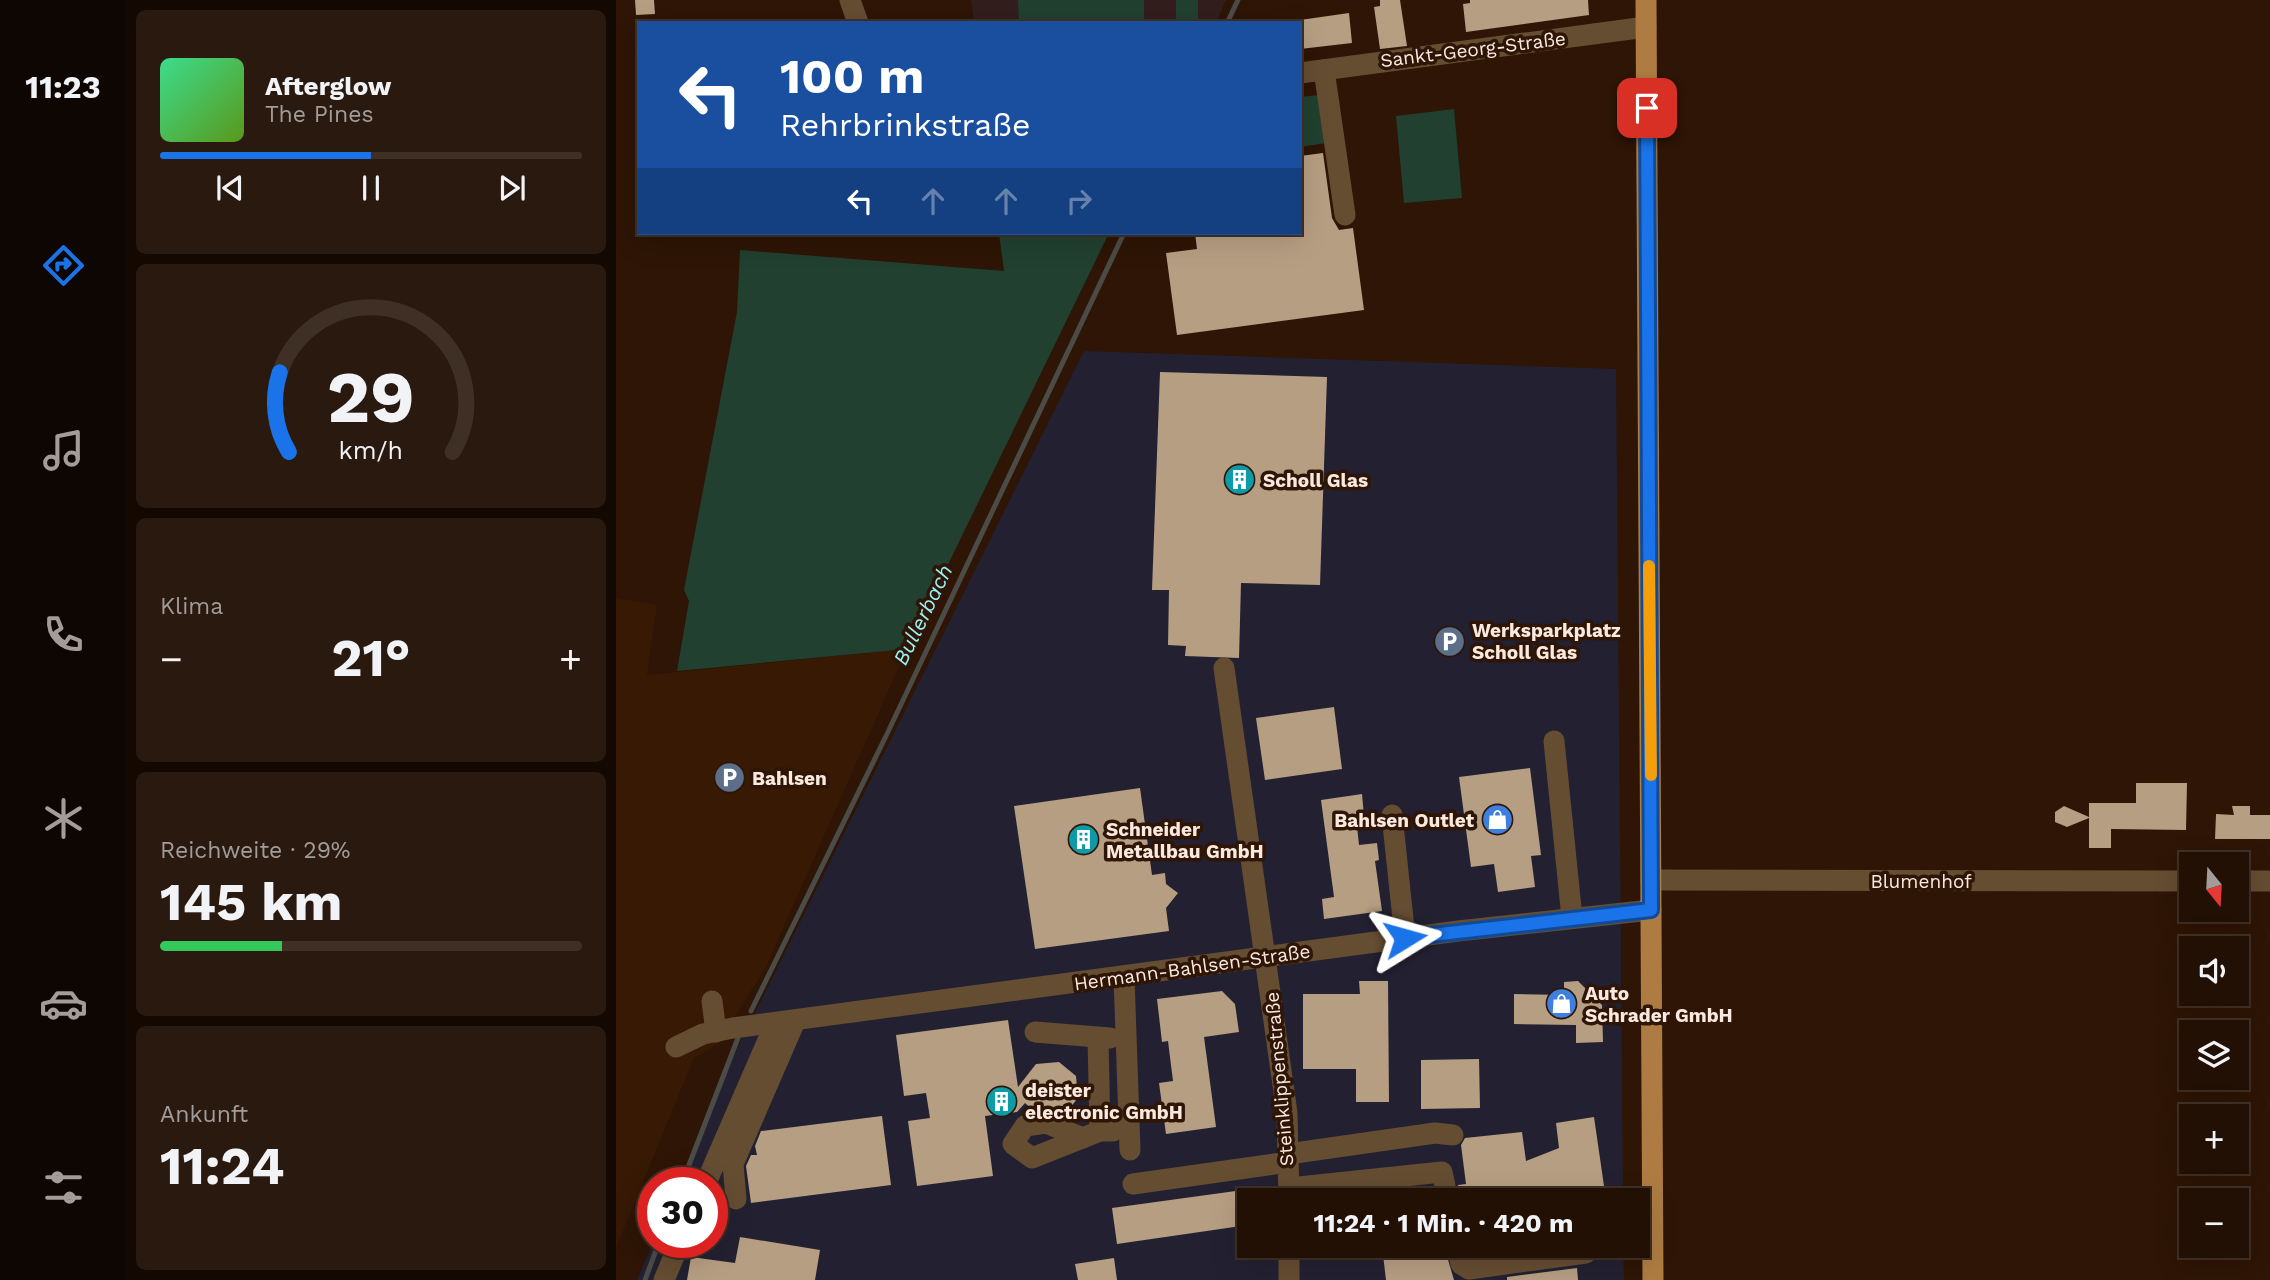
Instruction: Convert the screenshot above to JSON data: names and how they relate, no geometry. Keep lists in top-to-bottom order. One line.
{"streets":{"street":["Sankt-Georg-Straße","Blumenhof","Hermann-Bahlsen-Straße","Steinklippenstraße"]},"crossings":[["Hermann-Bahlsen-Straße","Steinklippenstraße"]],"water":["Bullerbach"],"places":{"building":["Scholl Glas","Schneider Metallbau GmbH","deister electronic GmbH"],"parking":["Werksparkplatz Scholl Glas","Bahlsen"],"shop":["Bahlsen Outlet","Auto Schrader GmbH"]},"north":"bottom","page":{"tabs":"11:23","turn":["100 m","Rehrbrinkstraße"],"song":["Afterglow","The Pines"],"tile":["Klima",["Reichweite · 29%","145 km"],["Ankunft","11:24"]],"heat":["−","21°","+"],"map_buttons":["+","−"],"limit":"30","trip":"11:24 · 1 Min. · 420 m","gauge":["29","km/h"]}}
